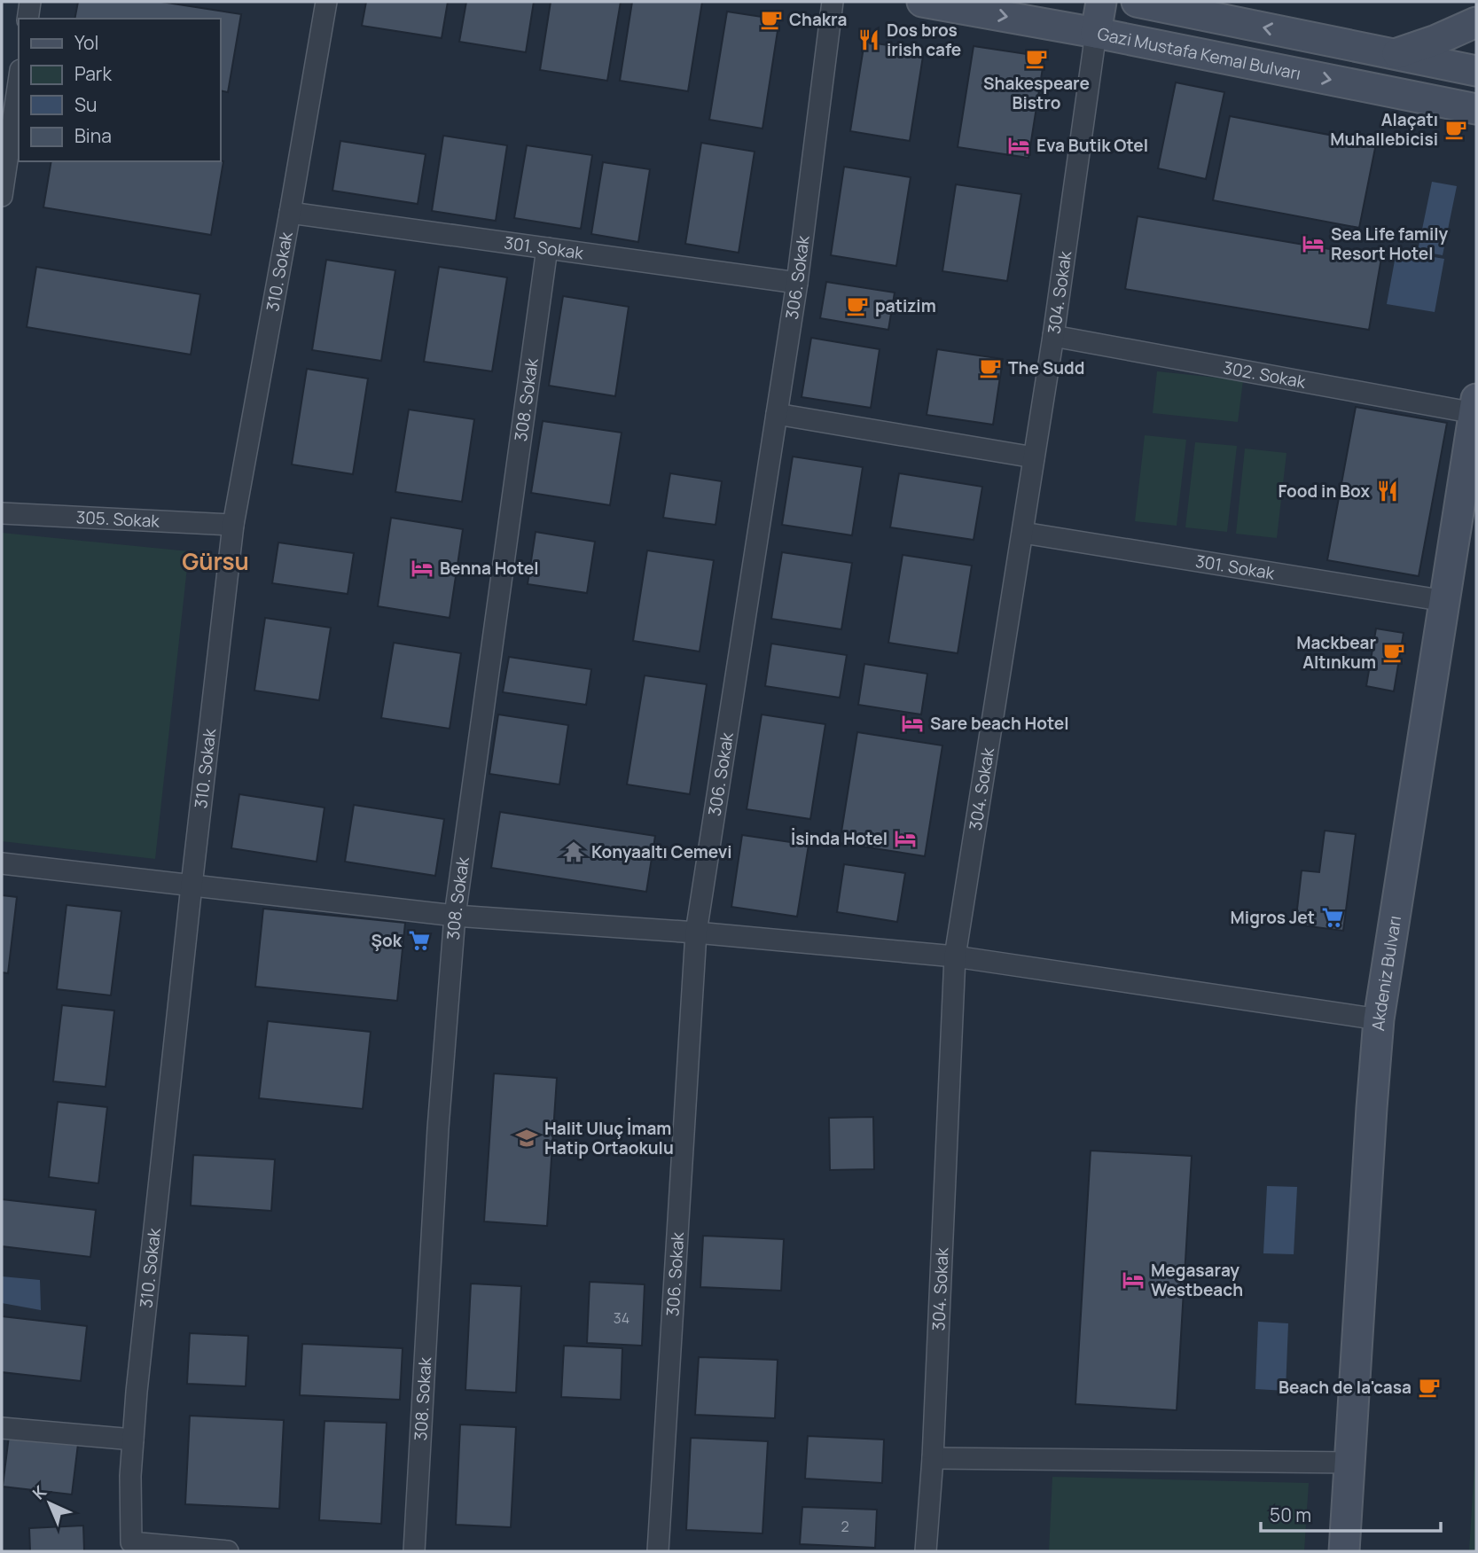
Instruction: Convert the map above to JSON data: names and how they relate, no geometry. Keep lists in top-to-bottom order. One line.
{"streets":{"main road":["Gazi Mustafa Kemal Bulvarı","Akdeniz Bulvarı"],"street":["301. Sokak","310. Sokak","306. Sokak","304. Sokak","302. Sokak","308. Sokak","305. Sokak"]},"crossings":[["Gazi Mustafa Kemal Bulvarı","304. Sokak"],["301. Sokak","310. Sokak"],["301. Sokak","306. Sokak"],["301. Sokak","304. Sokak"],["301. Sokak","308. Sokak"],["301. Sokak","Akdeniz Bulvarı"],["310. Sokak","305. Sokak"],["304. Sokak","302. Sokak"],["302. Sokak","Akdeniz Bulvarı"]],"districts":["Gürsu"],"places":{"cafe":["Chakra","Shakespeare Bistro","Alaçatı Muhallebicisi","patizim","The Sudd","Mackbear Altınkum","Beach de la'casa"],"restaurant":["Dos bros irish cafe","Food in Box"],"hotel":["Eva Butik Otel","Sea Life family Resort Hotel","Benna Hotel","Sare beach Hotel","İsinda Hotel","Megasaray Westbeach"],"temple":["Konyaaltı Cemevi"],"supermarket":["Migros Jet","Şok"],"school or university":["Halit Uluç İmam Hatip Ortaokulu"]},"house_numbers":["34","2"],"legend":["Yol","Park","Su","Bina"],"scale_bar":"50 m","north":"top left"}
